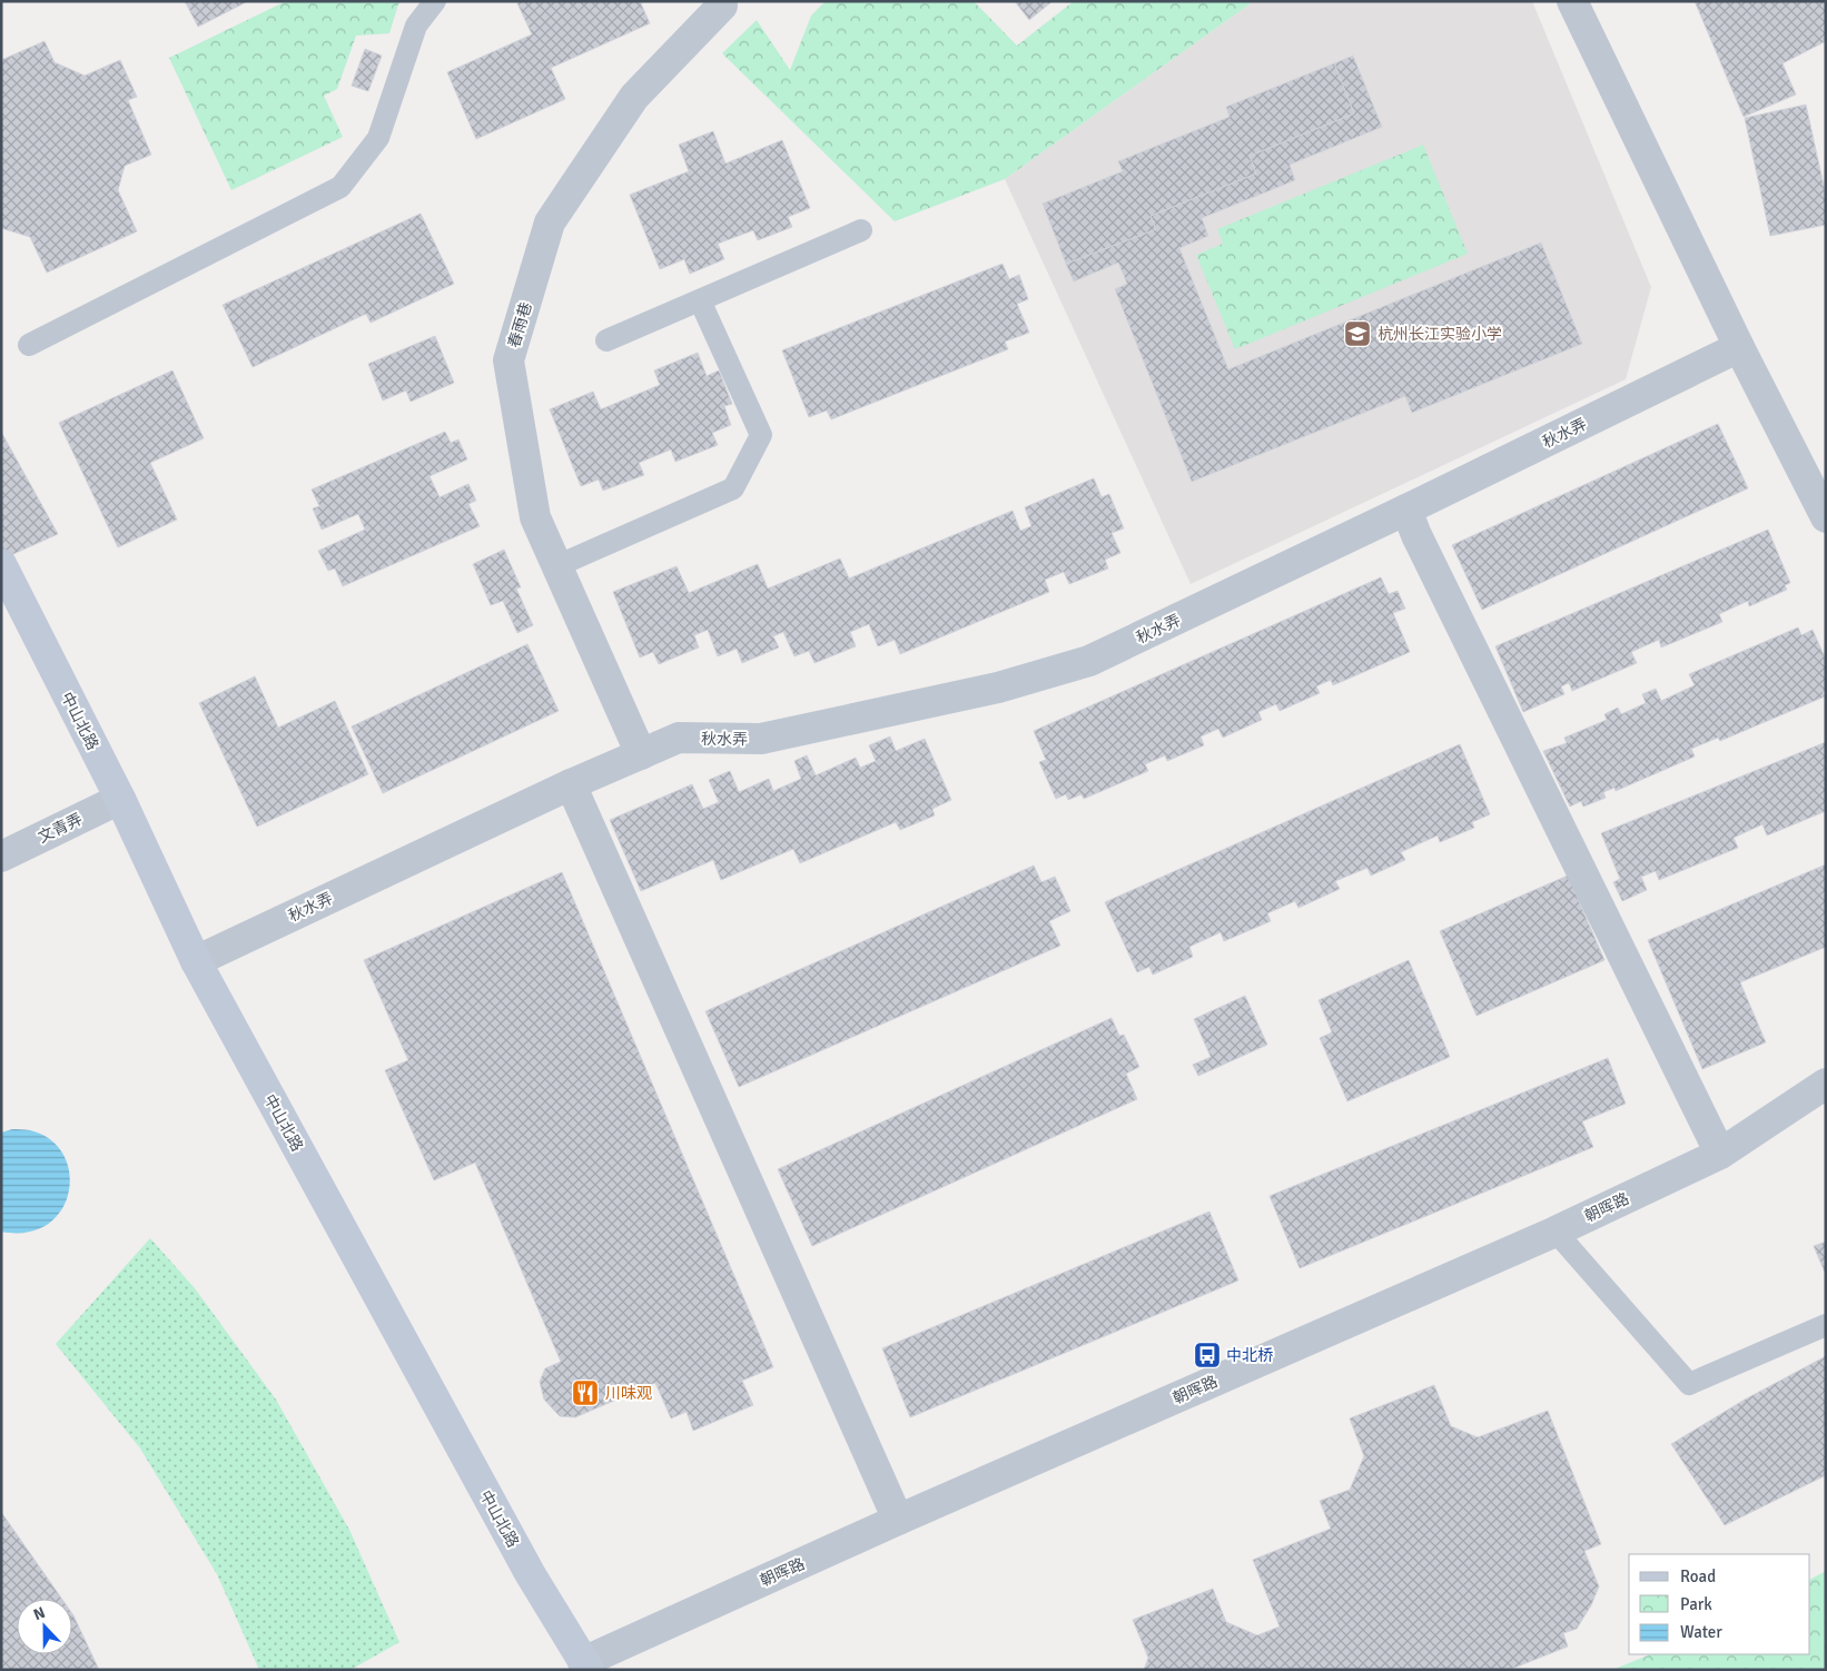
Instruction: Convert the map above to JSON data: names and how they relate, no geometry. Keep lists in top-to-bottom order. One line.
{"streets":{"main road":["中山北路"],"street":["春雨巷","秋水弄","文青弄","朝晖路"]},"crossings":[["春雨巷","秋水弄"],["秋水弄","中山北路"],["中山北路","文青弄"],["中山北路","朝晖路"]],"places":{"school or university":["杭州长江实验小学"],"bus stop":["中北桥"],"restaurant":["川味观"]},"legend":["Road","Park","Water"],"north":"top"}
